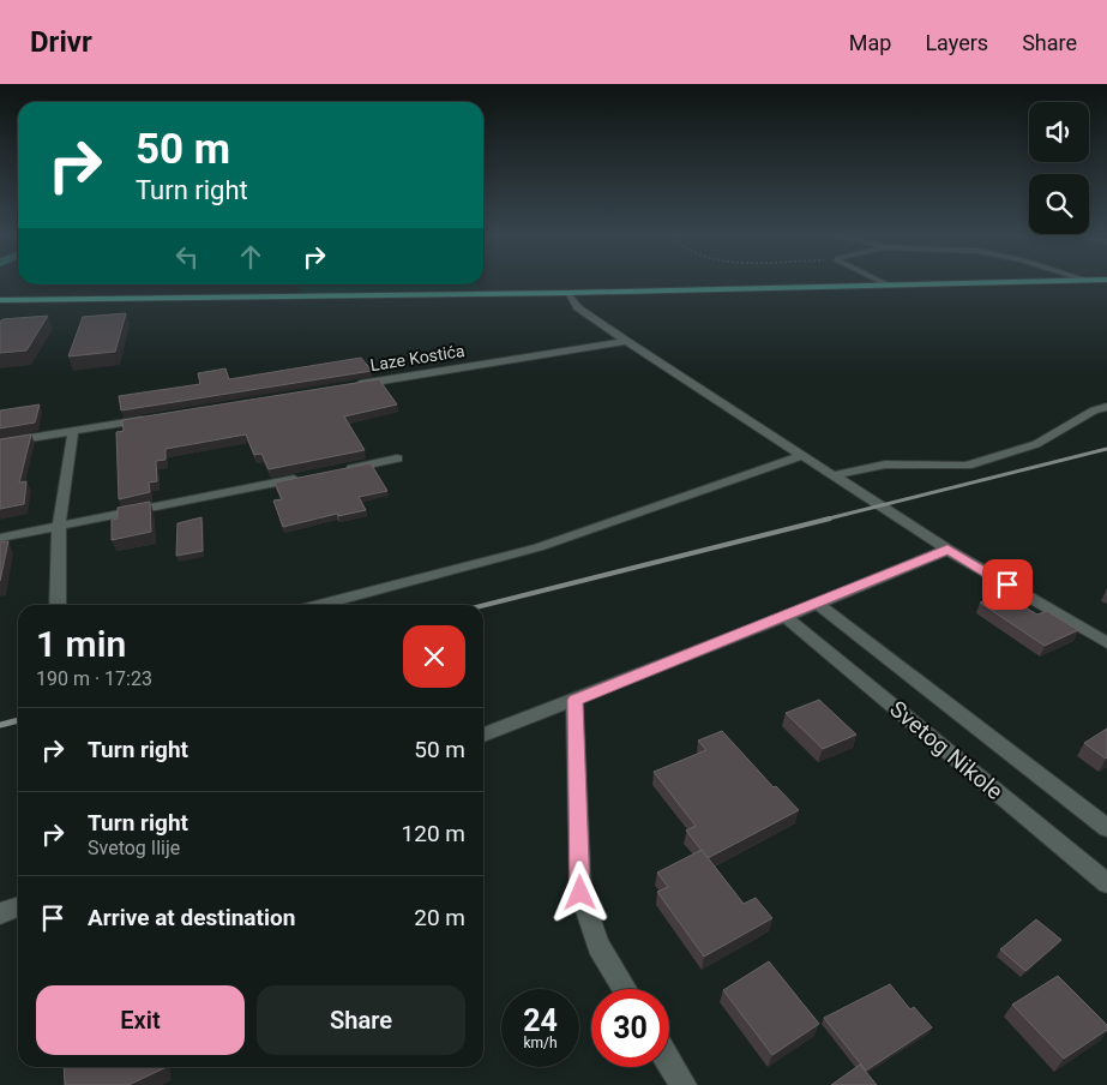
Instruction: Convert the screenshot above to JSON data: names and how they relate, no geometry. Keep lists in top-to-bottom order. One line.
{"streets":{"street":["Laze Kostića","Svetog Nikole"]},"page":{"header":"Drivr","nav":["Map","Layers","Share"],"turn":["50 m","Turn right"],"heading":["1 min","190 m · 17:23"],"list":[{"name":"Turn right","value":"50 m"},{"name":"Turn right","note":"Svetog Ilije","value":"120 m"},{"name":"Arrive at destination","value":"20 m"}],"buttons":["Exit","Share"],"speed":"24 km/h","limit":"30"}}
